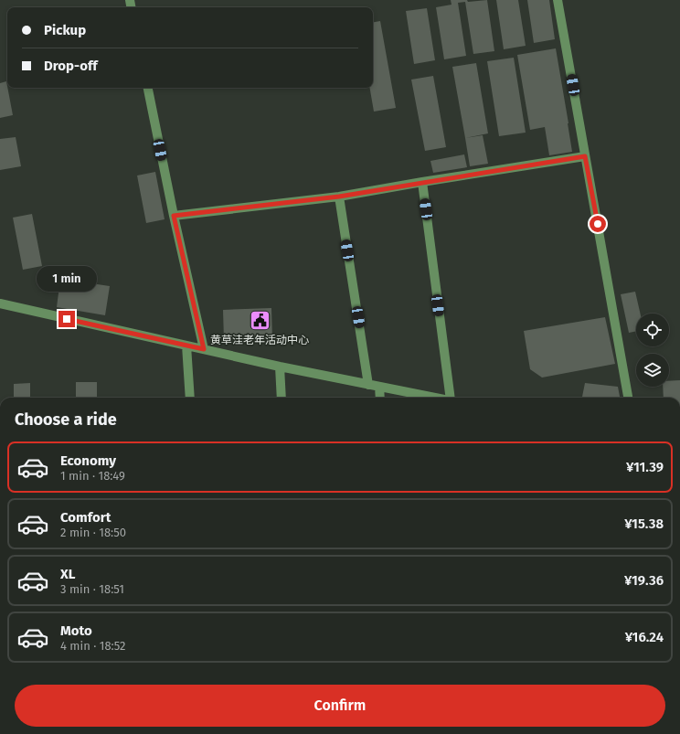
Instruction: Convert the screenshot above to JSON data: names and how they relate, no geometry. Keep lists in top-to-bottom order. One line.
{"places":{"public building":["黄草洼老年活动中心"]},"page":{"banner":["Pickup","Drop-off"],"bubble":"1 min","heading":"Choose a ride","list":[{"name":"Economy","note":"1 min · 18:49","value":"¥11.39"},{"name":"Comfort","note":"2 min · 18:50","value":"¥15.38"},{"name":"XL","note":"3 min · 18:51","value":"¥19.36"},{"name":"Moto","note":"4 min · 18:52","value":"¥16.24"}],"buttons":"Confirm"}}
